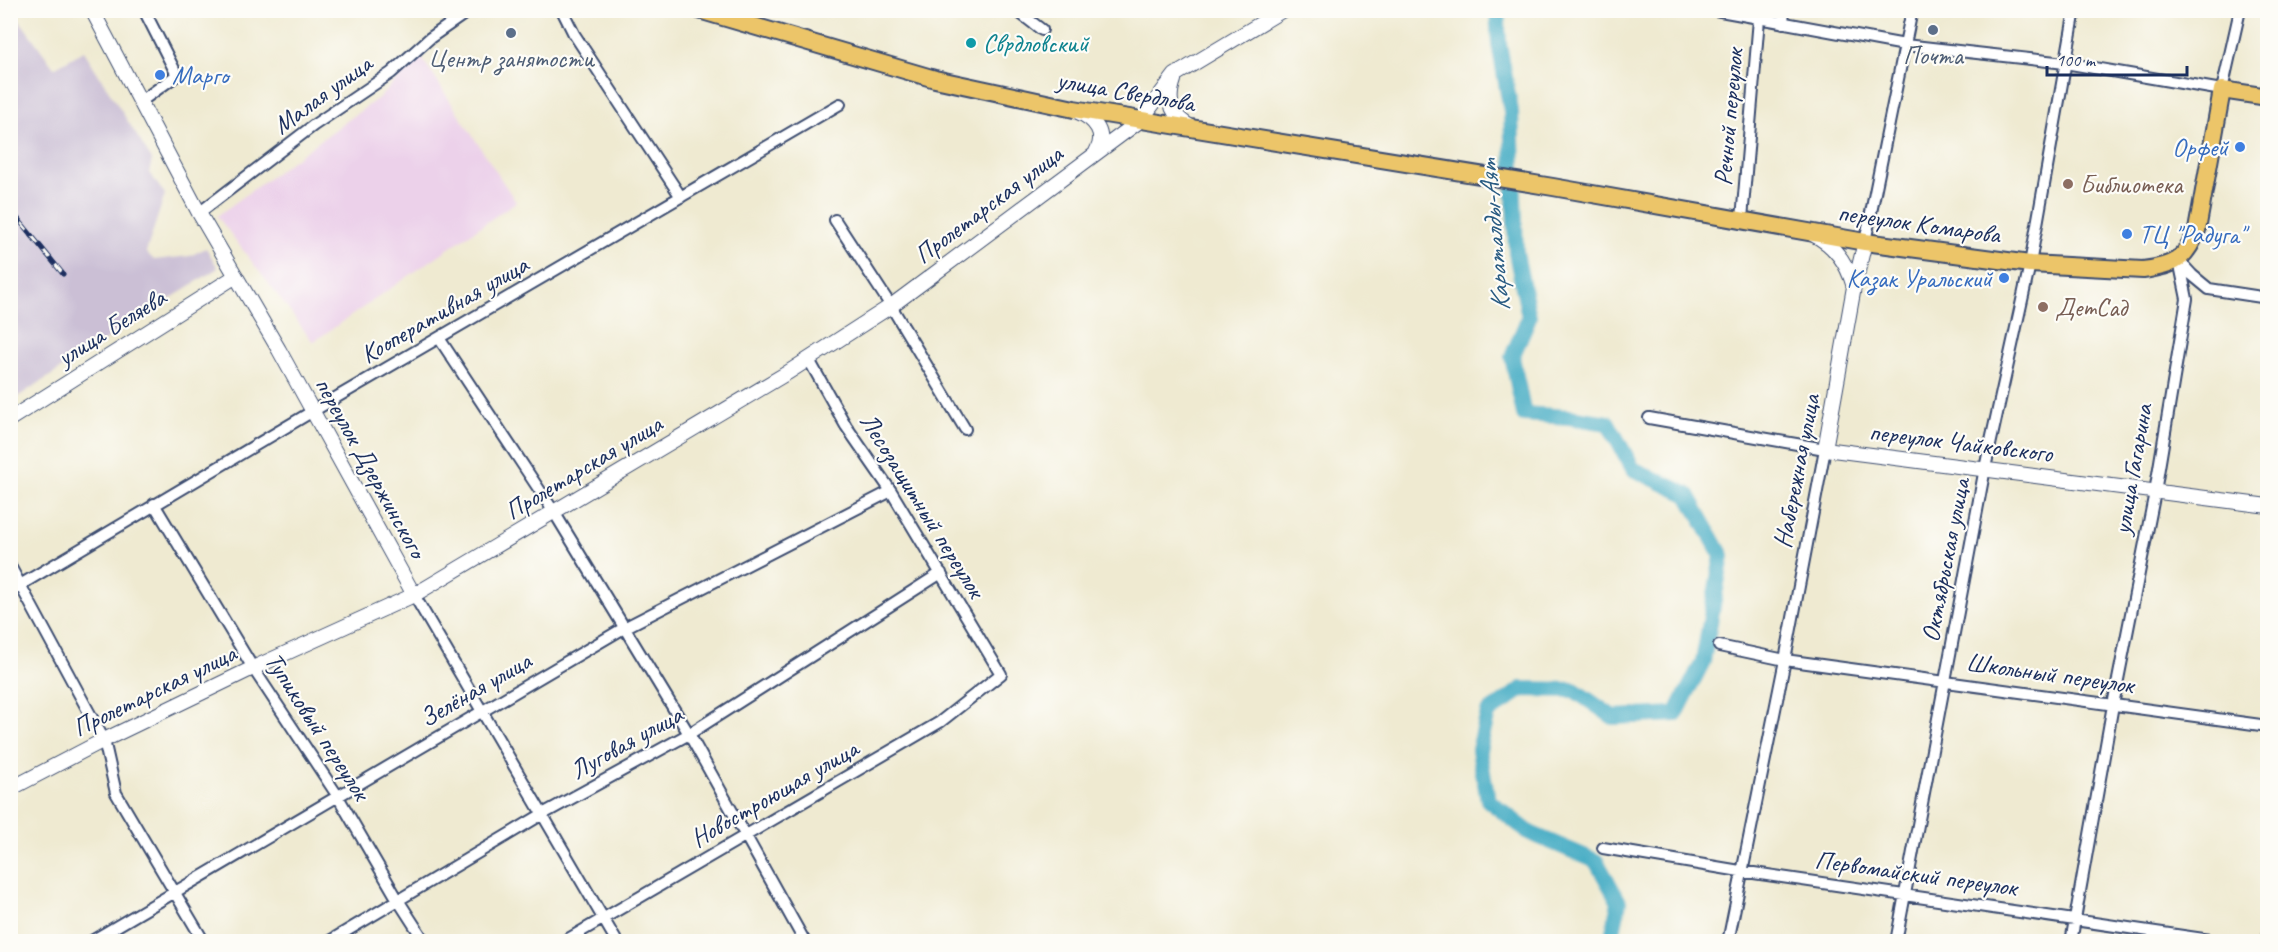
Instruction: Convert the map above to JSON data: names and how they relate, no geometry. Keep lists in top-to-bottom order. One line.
{"streets":{"main road":["улица Свердлова","переулок Комарова"],"street":["Малая улица","Речной переулок","Пролетарская улица","Кооперативная улица","улица Беляева","переулок Чайковского","переулок Дзержинского","улица Гагарина","Набережная улица","Лесозащитный переулок","Октябрьская улица","Школьный переулок","Зелёная улица","Тупиковый переулок","Луговая улица","Новостроющая улица","Первомайский переулок"]},"crossings":[["улица Свердлова","Пролетарская улица"],["улица Свердлова","переулок Комарова"],["Малая улица","переулок Дзержинского"],["Речной переулок","переулок Комарова"],["Пролетарская улица","переулок Дзержинского"],["Пролетарская улица","Лесозащитный переулок"],["Пролетарская улица","Тупиковый переулок"],["переулок Комарова","улица Гагарина"],["переулок Комарова","Набережная улица"],["переулок Комарова","Октябрьская улица"],["Кооперативная улица","переулок Дзержинского"],["Кооперативная улица","Тупиковый переулок"],["улица Беляева","переулок Дзержинского"],["переулок Чайковского","улица Гагарина"],["переулок Чайковского","Набережная улица"],["переулок Чайковского","Октябрьская улица"],["переулок Дзержинского","Зелёная улица"],["переулок Дзержинского","Луговая улица"],["переулок Дзержинского","Новостроющая улица"],["улица Гагарина","Школьный переулок"],["улица Гагарина","Первомайский переулок"],["Набережная улица","Школьный переулок"],["Набережная улица","Первомайский переулок"],["Лесозащитный переулок","Зелёная улица"],["Лесозащитный переулок","Луговая улица"],["Лесозащитный переулок","Новостроющая улица"],["Октябрьская улица","Школьный переулок"],["Октябрьская улица","Первомайский переулок"],["Зелёная улица","Тупиковый переулок"],["Тупиковый переулок","Луговая улица"]],"water":["Караталды-Аят"],"places":["Почта","Центр занятости","Сврдловский","Марго","Орфей","Библиотека","ТЦ \"Радуга\"","Казак Уральский","ДетСад"],"scale_bar":"100 m"}
